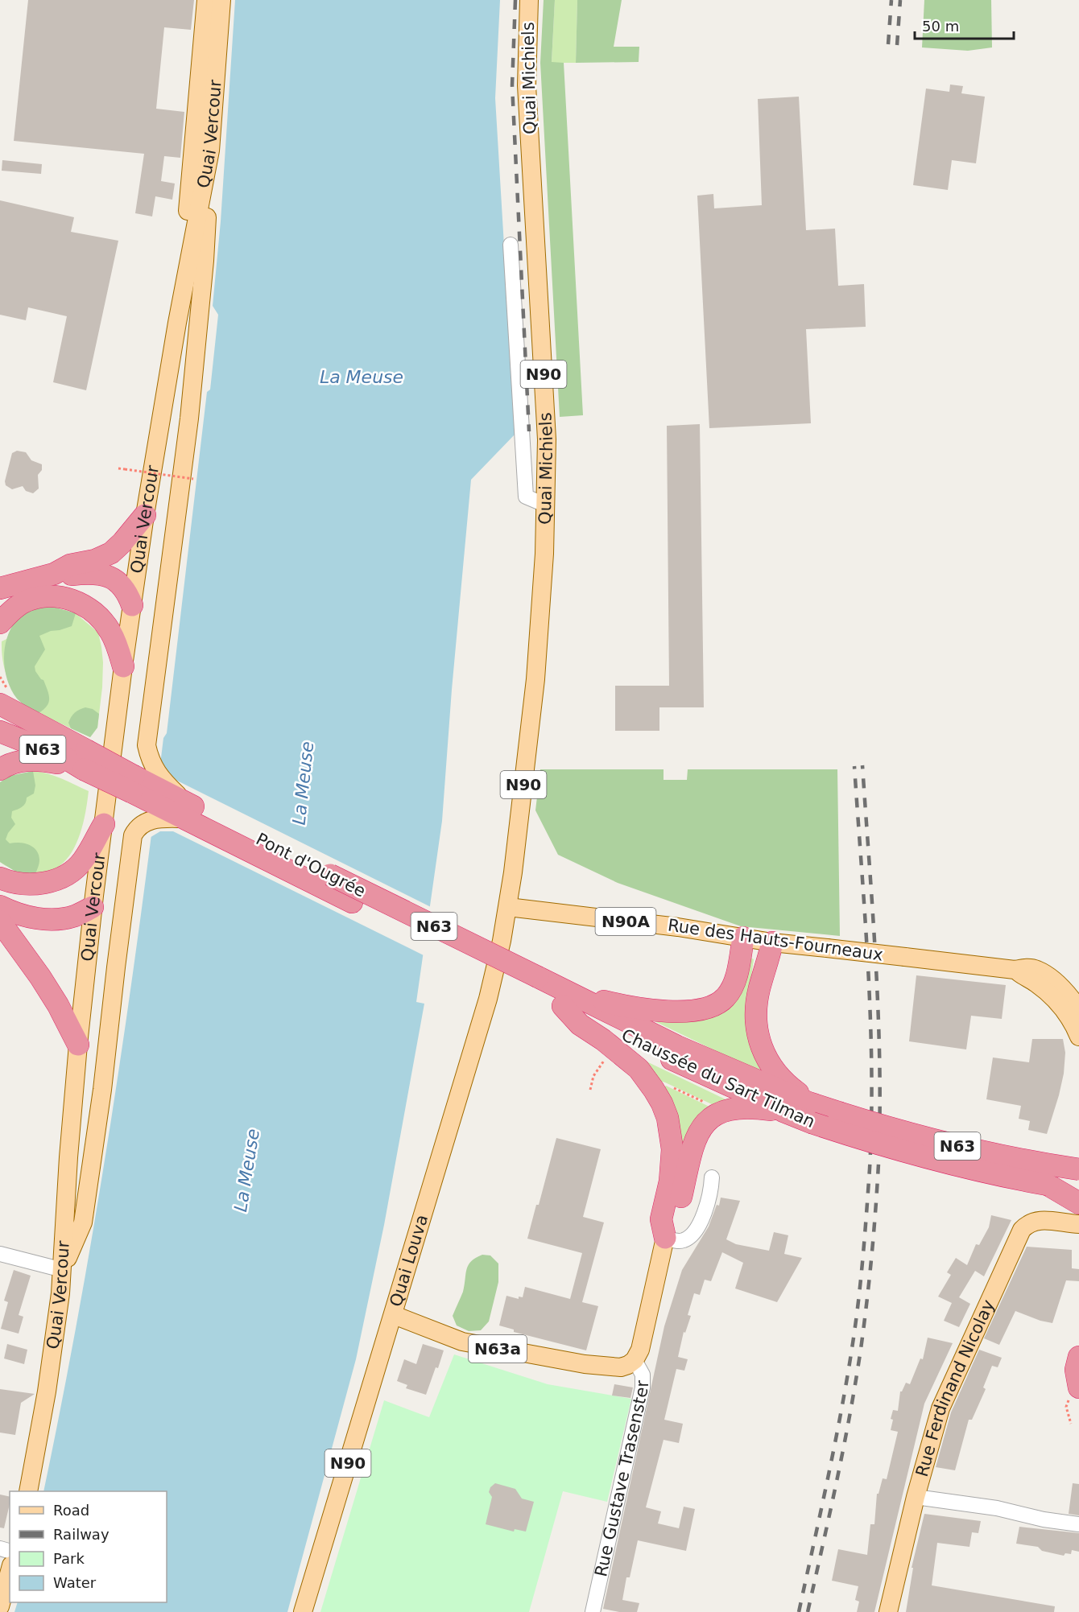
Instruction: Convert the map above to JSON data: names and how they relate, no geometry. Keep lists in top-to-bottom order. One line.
{"streets":{"highway":["N63","Pont d'Ougrée","Chaussée du Sart Tilman"],"main road":["Quai Michiels","Quai Vercour","N90","N90A","Rue des Hauts-Fourneaux","Quai Louva","N63a","Rue Ferdinand Nicolay","Rue Gustave Trasenster"]},"crossings":[["Quai Michiels","Rue des Hauts-Fourneaux"],["Quai Michiels","Quai Louva"],["N63","Pont d'Ougrée"],["Pont d'Ougrée","Chaussée du Sart Tilman"],["Rue des Hauts-Fourneaux","Quai Louva"],["Quai Louva","N63a"],["N63a","Rue Gustave Trasenster"]],"water":["La Meuse"],"legend":["Road","Railway","Park","Water"],"scale_bar":"50 m"}
